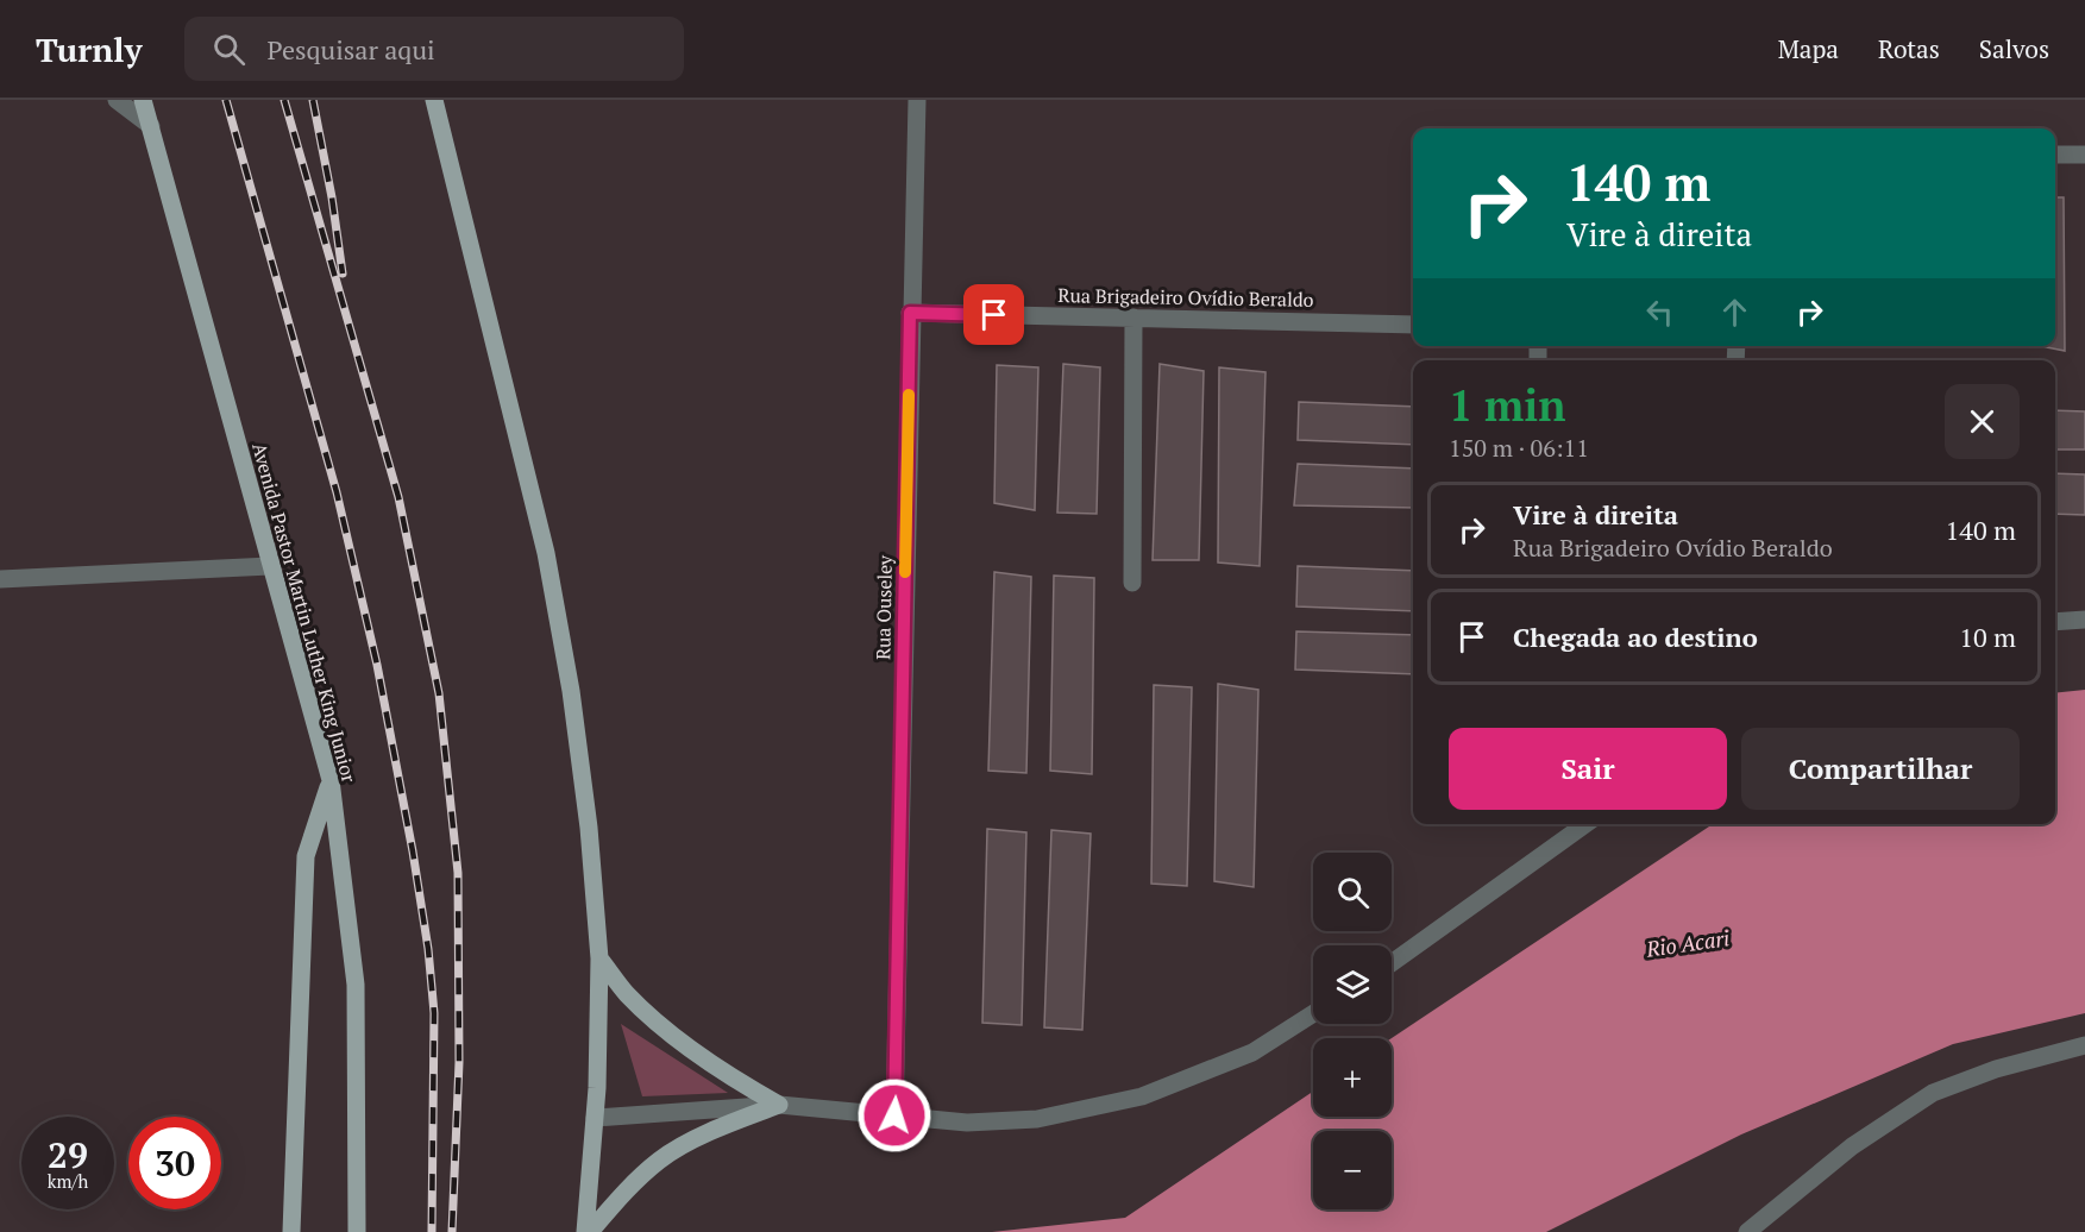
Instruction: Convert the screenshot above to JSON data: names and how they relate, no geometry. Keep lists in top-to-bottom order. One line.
{"streets":{"main road":["Avenida Pastor Martin Luther King Junior"],"street":["Rua Brigadeiro Ovídio Beraldo","Rua Ouseley"]},"crossings":[["Rua Brigadeiro Ovídio Beraldo","Rua Ouseley"]],"water":["Rio Acari"],"page":{"header":"Turnly","search":"Pesquisar aqui","nav":["Mapa","Rotas","Salvos"],"turn":["140 m","Vire à direita"],"heading":["1 min","150 m · 06:11"],"list":[{"name":"Vire à direita","note":"Rua Brigadeiro Ovídio Beraldo","value":"140 m"},{"name":"Chegada ao destino","value":"10 m"}],"buttons":["Sair","Compartilhar"],"map_buttons":["+","−"],"speed":"29 km/h","limit":"30"}}
